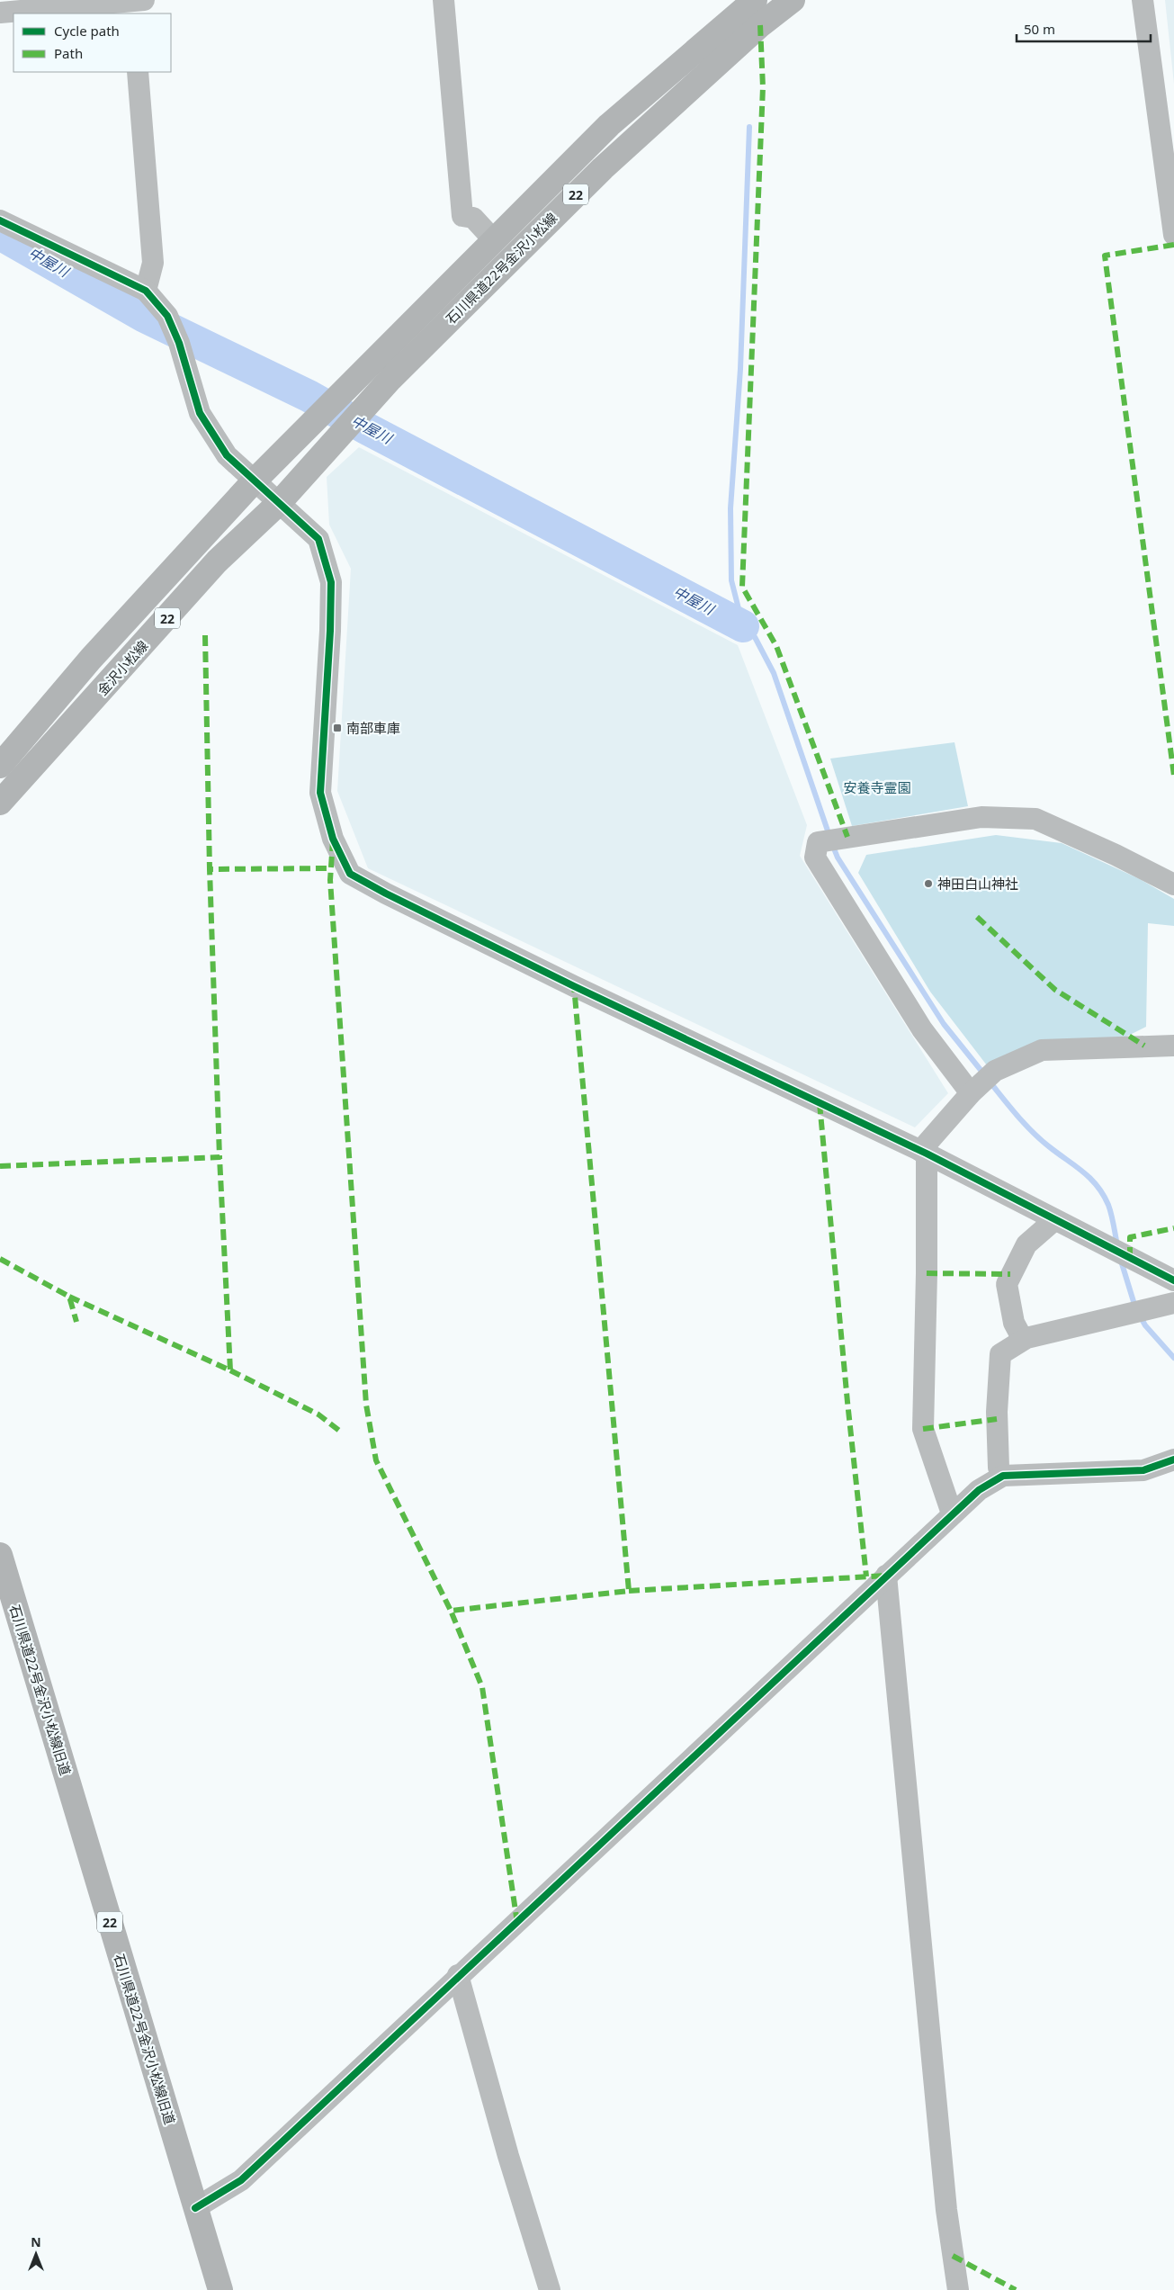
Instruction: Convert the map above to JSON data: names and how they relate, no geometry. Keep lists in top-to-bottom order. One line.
{"streets":{"main road":["22","石川県道22号金沢小松線","金沢小松線","石川県道22号金沢小松線旧道"]},"crossings":[["22","石川県道22号金沢小松線"],["石川県道22号金沢小松線","金沢小松線"]],"water":["中屋川"],"parks":["安養寺霊園"],"places":{"transit":["南部車庫"],"other":["神田白山神社"]},"legend":["Cycle path","Path"],"scale_bar":"50 m","north":"top"}
